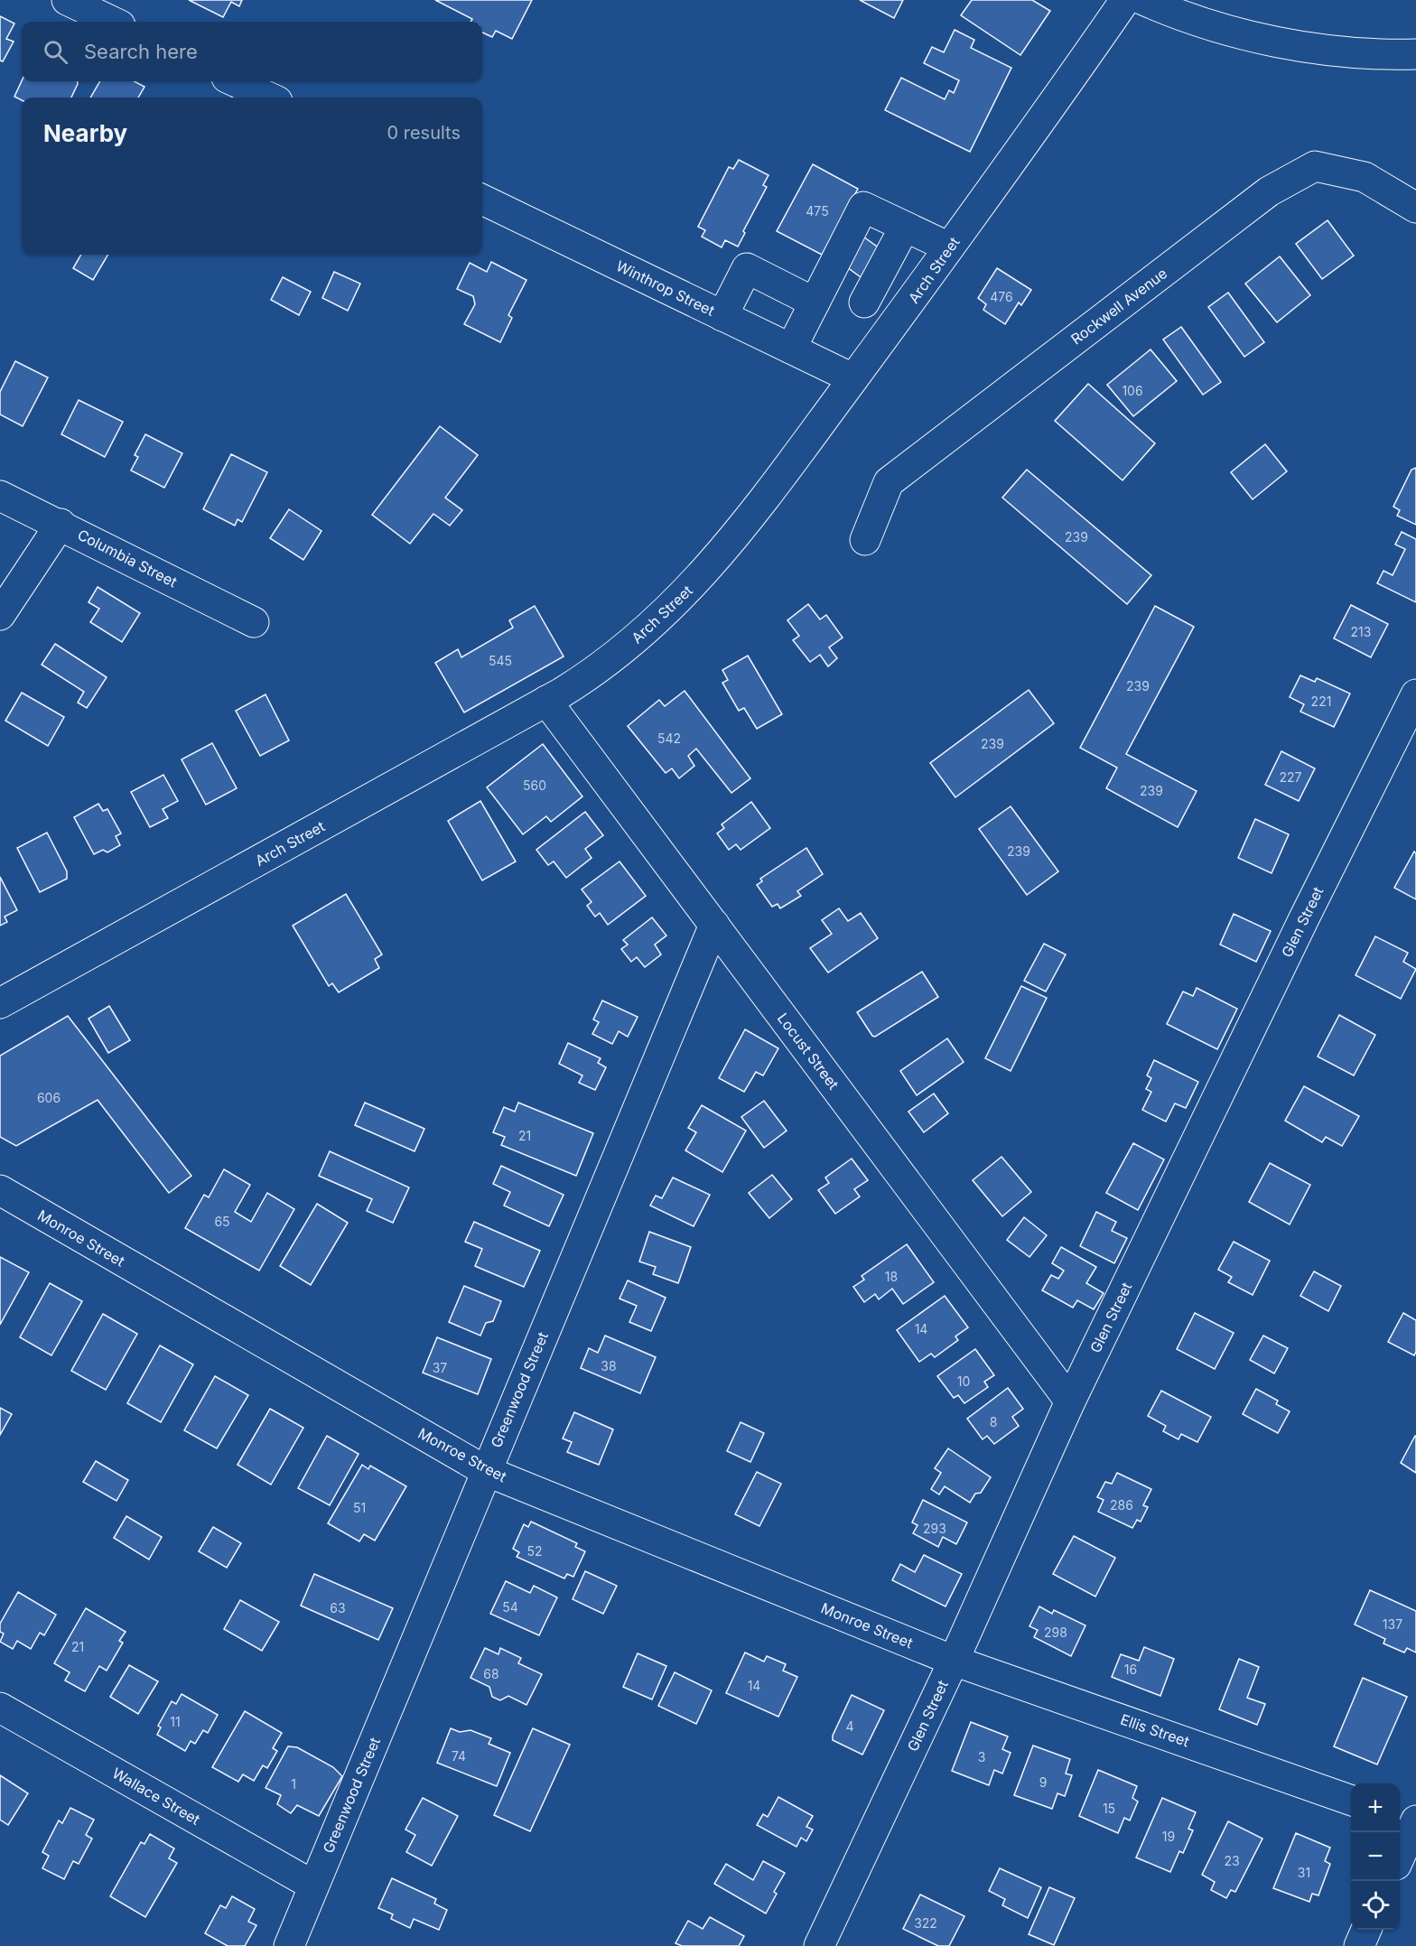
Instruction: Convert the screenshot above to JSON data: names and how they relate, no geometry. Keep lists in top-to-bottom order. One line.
{"streets":{"street":["Arch Street","Winthrop Street","Rockwell Avenue","Columbia Street","Glen Street","Locust Street","Monroe Street","Greenwood Street","Ellis Street","Wallace Street"]},"crossings":[["Arch Street","Winthrop Street"],["Arch Street","Locust Street"],["Glen Street","Locust Street"],["Glen Street","Monroe Street"],["Glen Street","Ellis Street"],["Locust Street","Greenwood Street"],["Monroe Street","Greenwood Street"],["Monroe Street","Ellis Street"],["Greenwood Street","Wallace Street"]],"house_numbers":["475","476","106","239","213","545","239","221","542","239","227","560","239","239","606","21","65","18","14","38","37","10","8","286","51","293","52","54","63","137","298","21","16","68","14","11","4","74","3","9","1","15","19","23","31","322"],"page":{"search":"Search here","heading":["Nearby","0 results"],"map_buttons":["+","−"]}}
